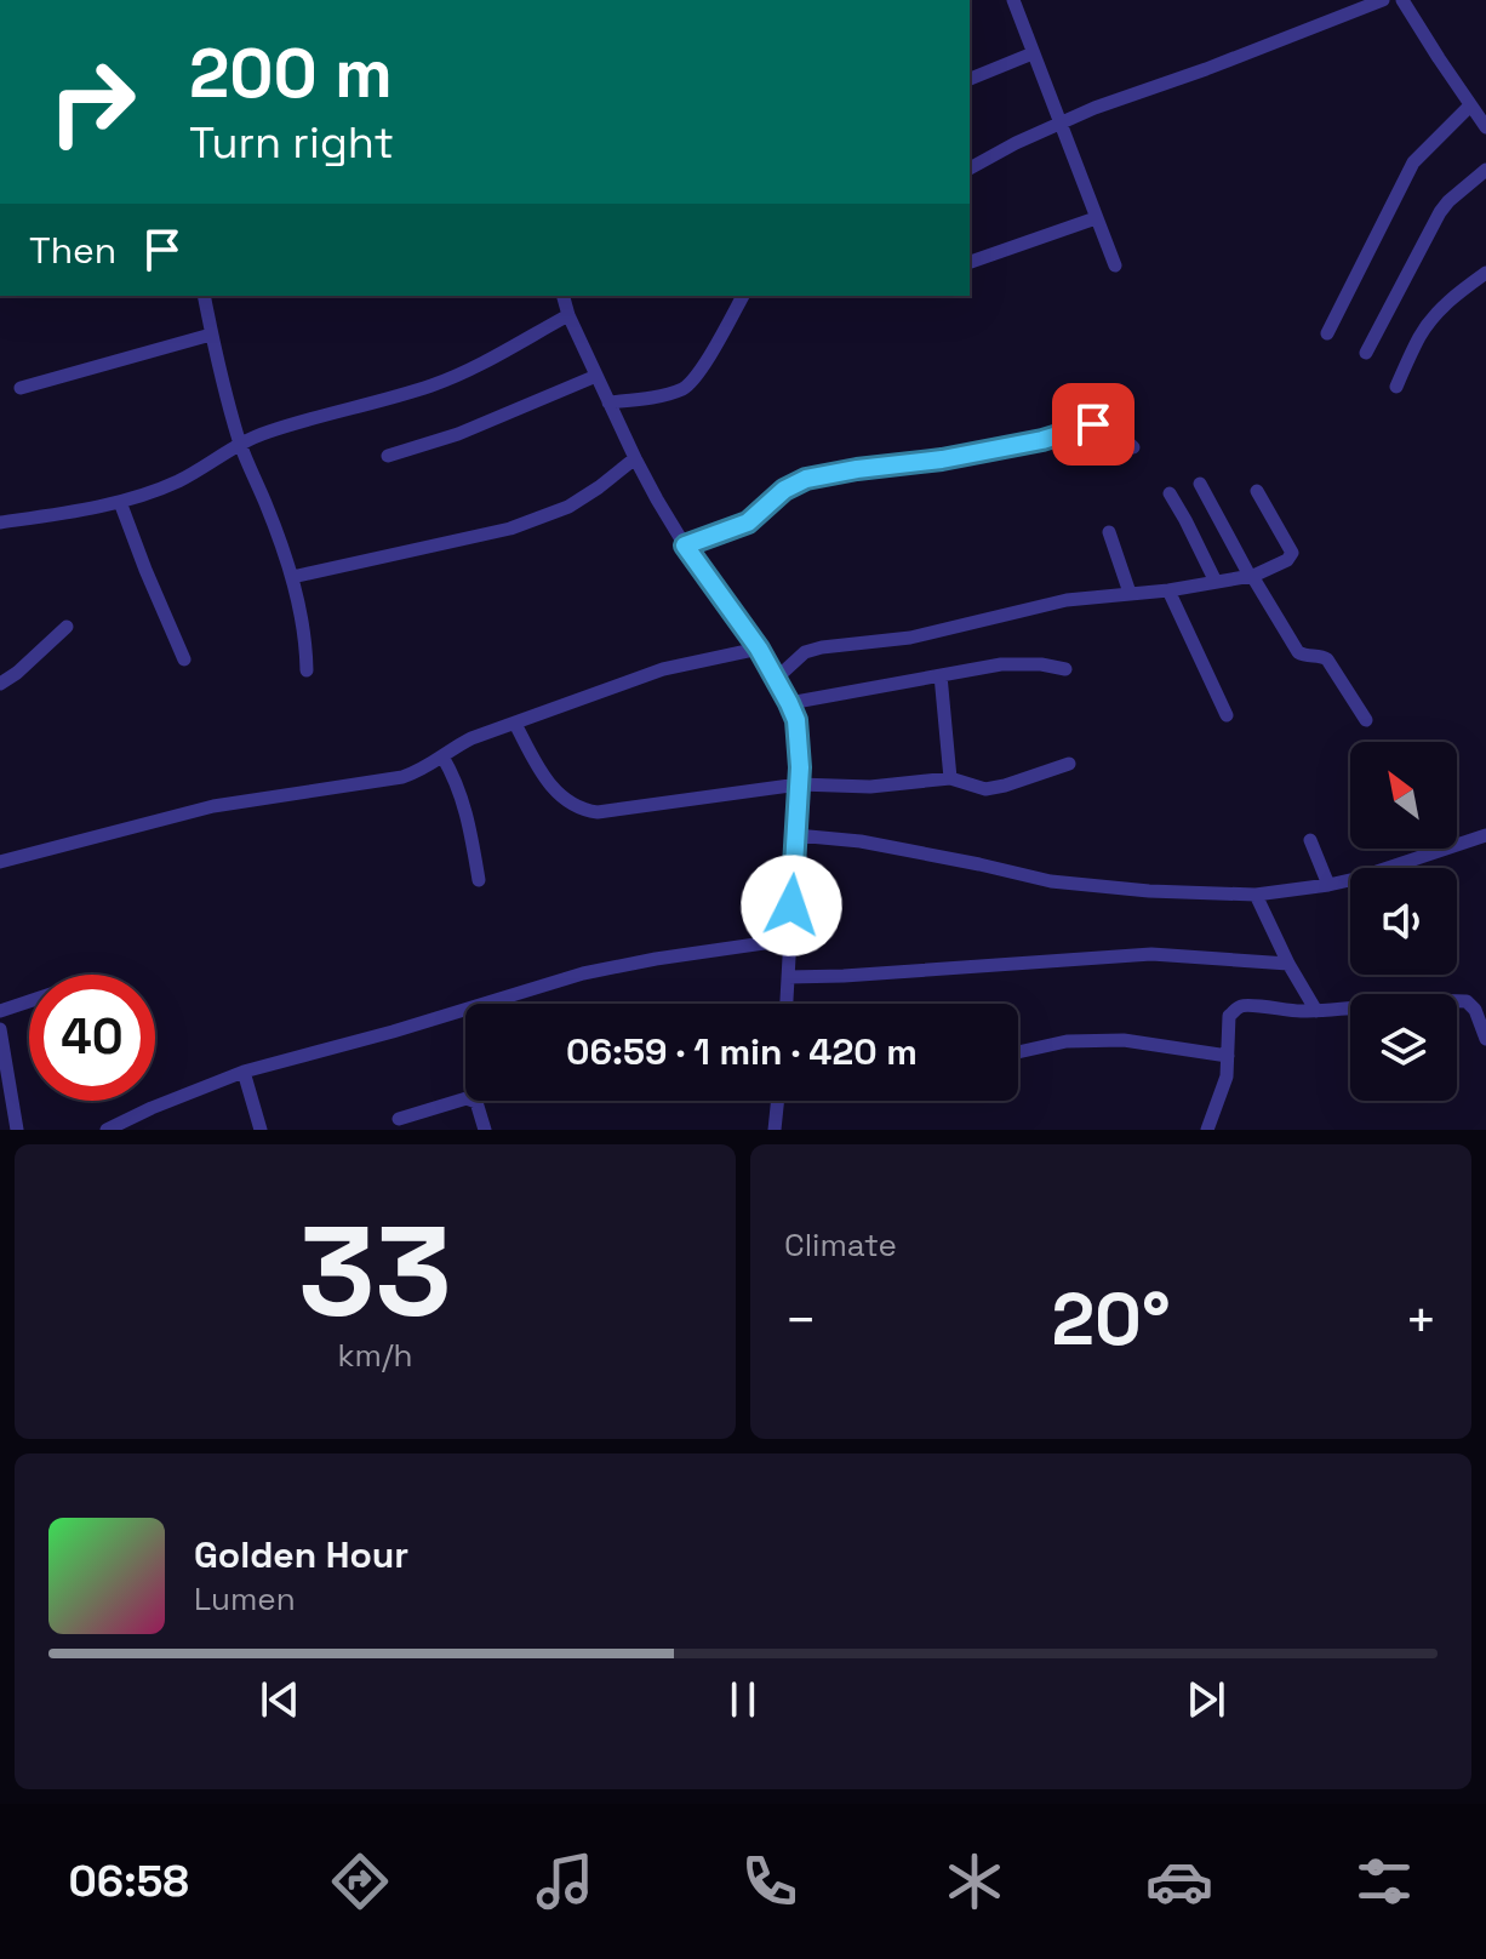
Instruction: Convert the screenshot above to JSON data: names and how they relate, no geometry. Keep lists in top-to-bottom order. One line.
{"north":"top left","page":{"turn":["200 m","Turn right"],"then":"Then","limit":"40","trip":"06:59 · 1 min · 420 m","tile":[["33","km/h"],"Climate"],"heat":["−","20°","+"],"song":["Golden Hour","Lumen"],"tabs":"06:58"}}
